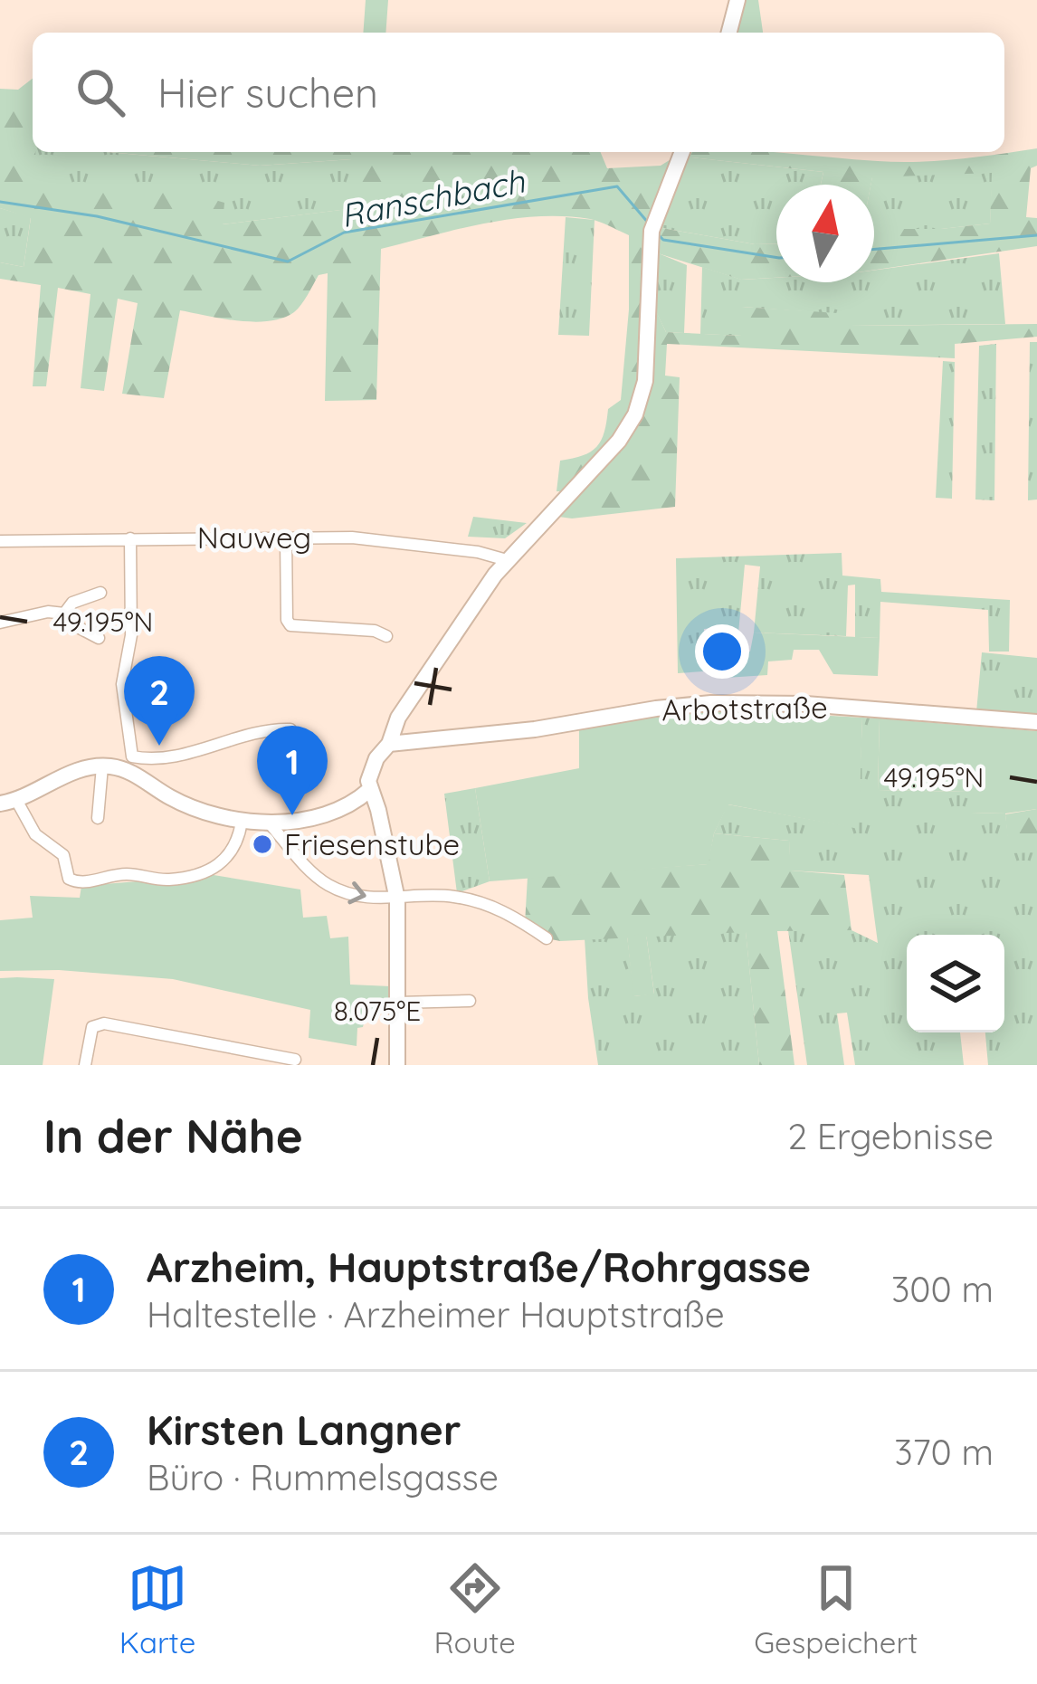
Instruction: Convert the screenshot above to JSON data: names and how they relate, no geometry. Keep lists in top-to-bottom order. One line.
{"streets":{"street":["Nauweg","Arbotstraße"]},"water":["Ranschbach"],"places":["Friesenstube"],"north":"top","page":{"search":"Hier suchen","pins":["2","1"],"heading":["In der Nähe","2 Ergebnisse"],"list":[{"mark":"1","name":"Arzheim, Hauptstraße/Rohrgasse","note":"Haltestelle · Arzheimer Hauptstraße","value":"300 m"},{"mark":"2","name":"Kirsten Langner","note":"Büro · Rummelsgasse","value":"370 m"}],"nav":["Karte","Route","Gespeichert"]},"coordinates":["49.195°N","8.075°E"]}
